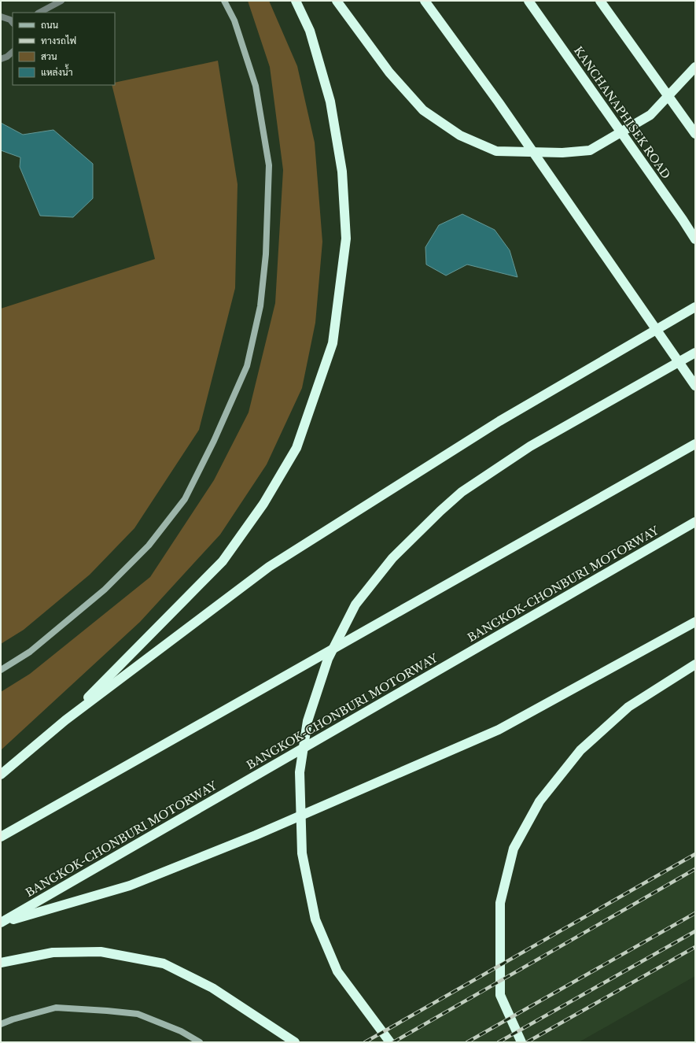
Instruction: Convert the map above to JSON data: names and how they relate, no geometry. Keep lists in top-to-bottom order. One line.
{"streets":{"highway":["KANCHANAPHISEK ROAD","BANGKOK-CHONBURI MOTORWAY"]},"legend":["ถนน","ทางรถไฟ","สวน","แหล่งน้ำ"]}
